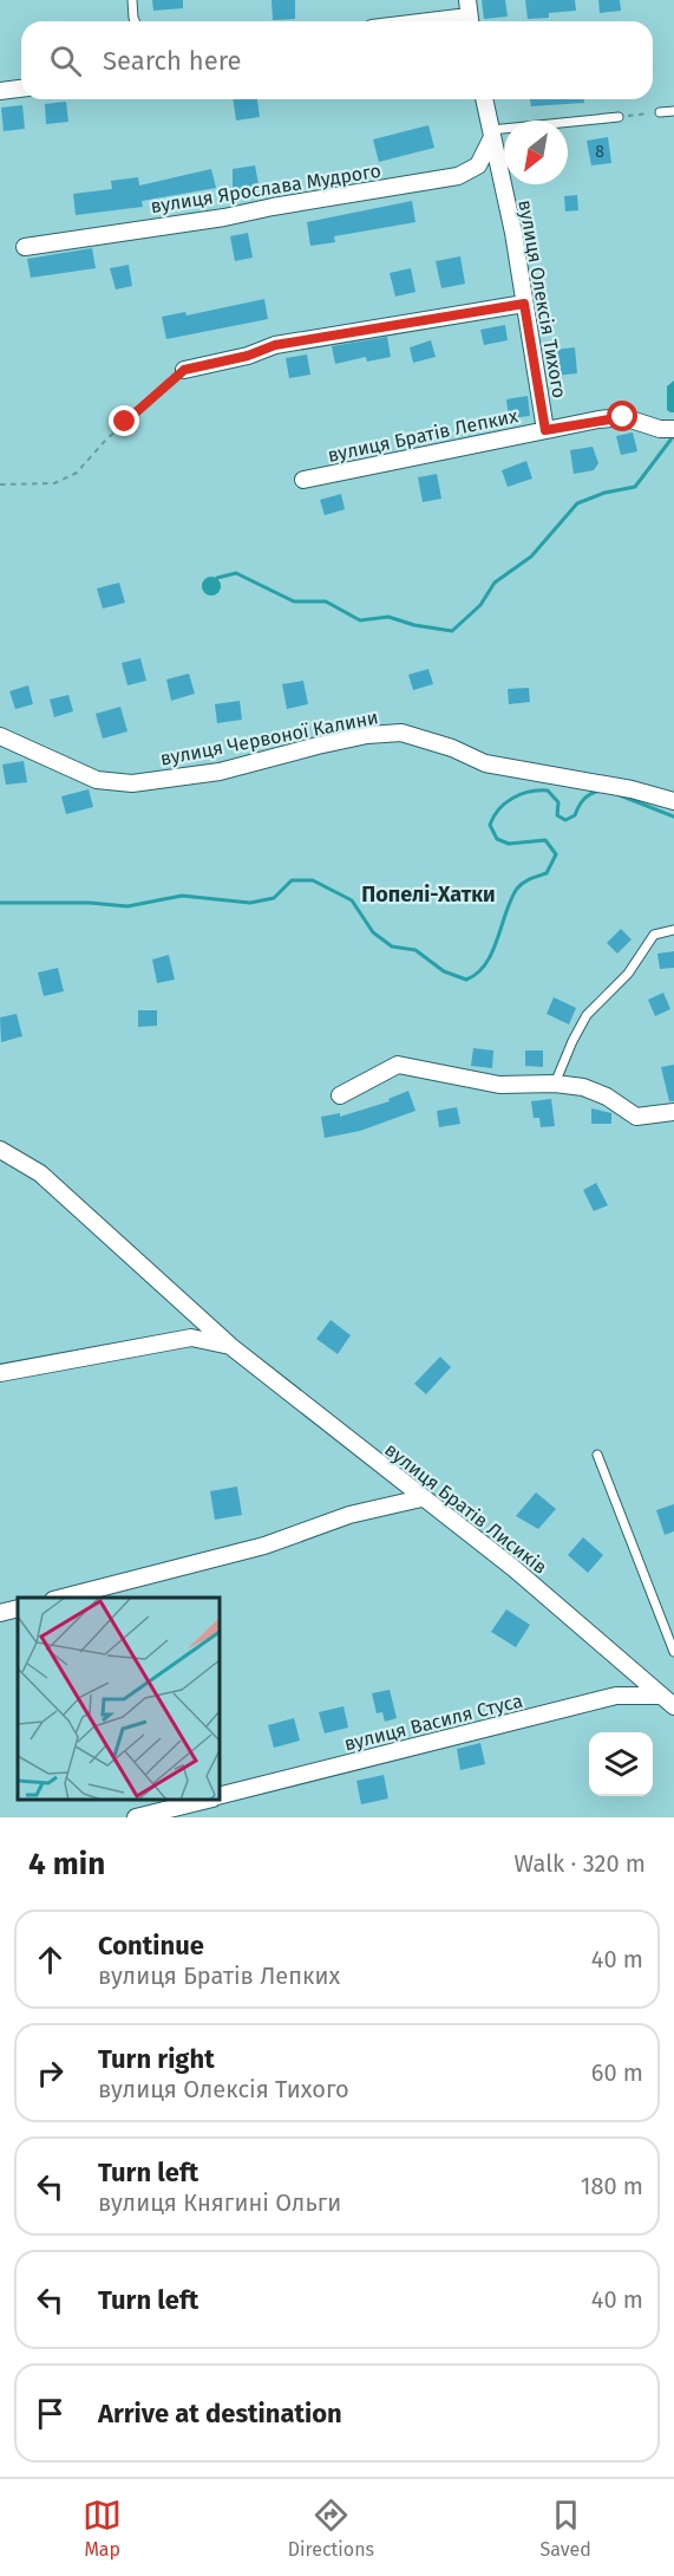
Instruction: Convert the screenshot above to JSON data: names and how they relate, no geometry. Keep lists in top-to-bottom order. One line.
{"streets":{"street":["вулиця Ярослава Мудрого","вулиця Олексія Тихого","вулиця Братів Лепких","вулиця Червоної Калини","вулиця Братів Лисиків","вулиця Василя Стуса"]},"crossings":[["вулиця Ярослава Мудрого","вулиця Олексія Тихого"],["вулиця Олексія Тихого","вулиця Братів Лепких"],["вулиця Братів Лисиків","вулиця Василя Стуса"]],"districts":["Попелі-Хатки"],"house_numbers":["8"],"north":"bottom left","page":{"search":"Search here","heading":["4 min","Walk · 320 m"],"list":[["Continue","вулиця Братів Лепких","40 m"],["Turn right","вулиця Олексія Тихого","60 m"],["Turn left","вулиця Княгині Ольги","180 m"],["Turn left","40 m"],"Arrive at destination"],"nav":["Map","Directions","Saved"]}}
